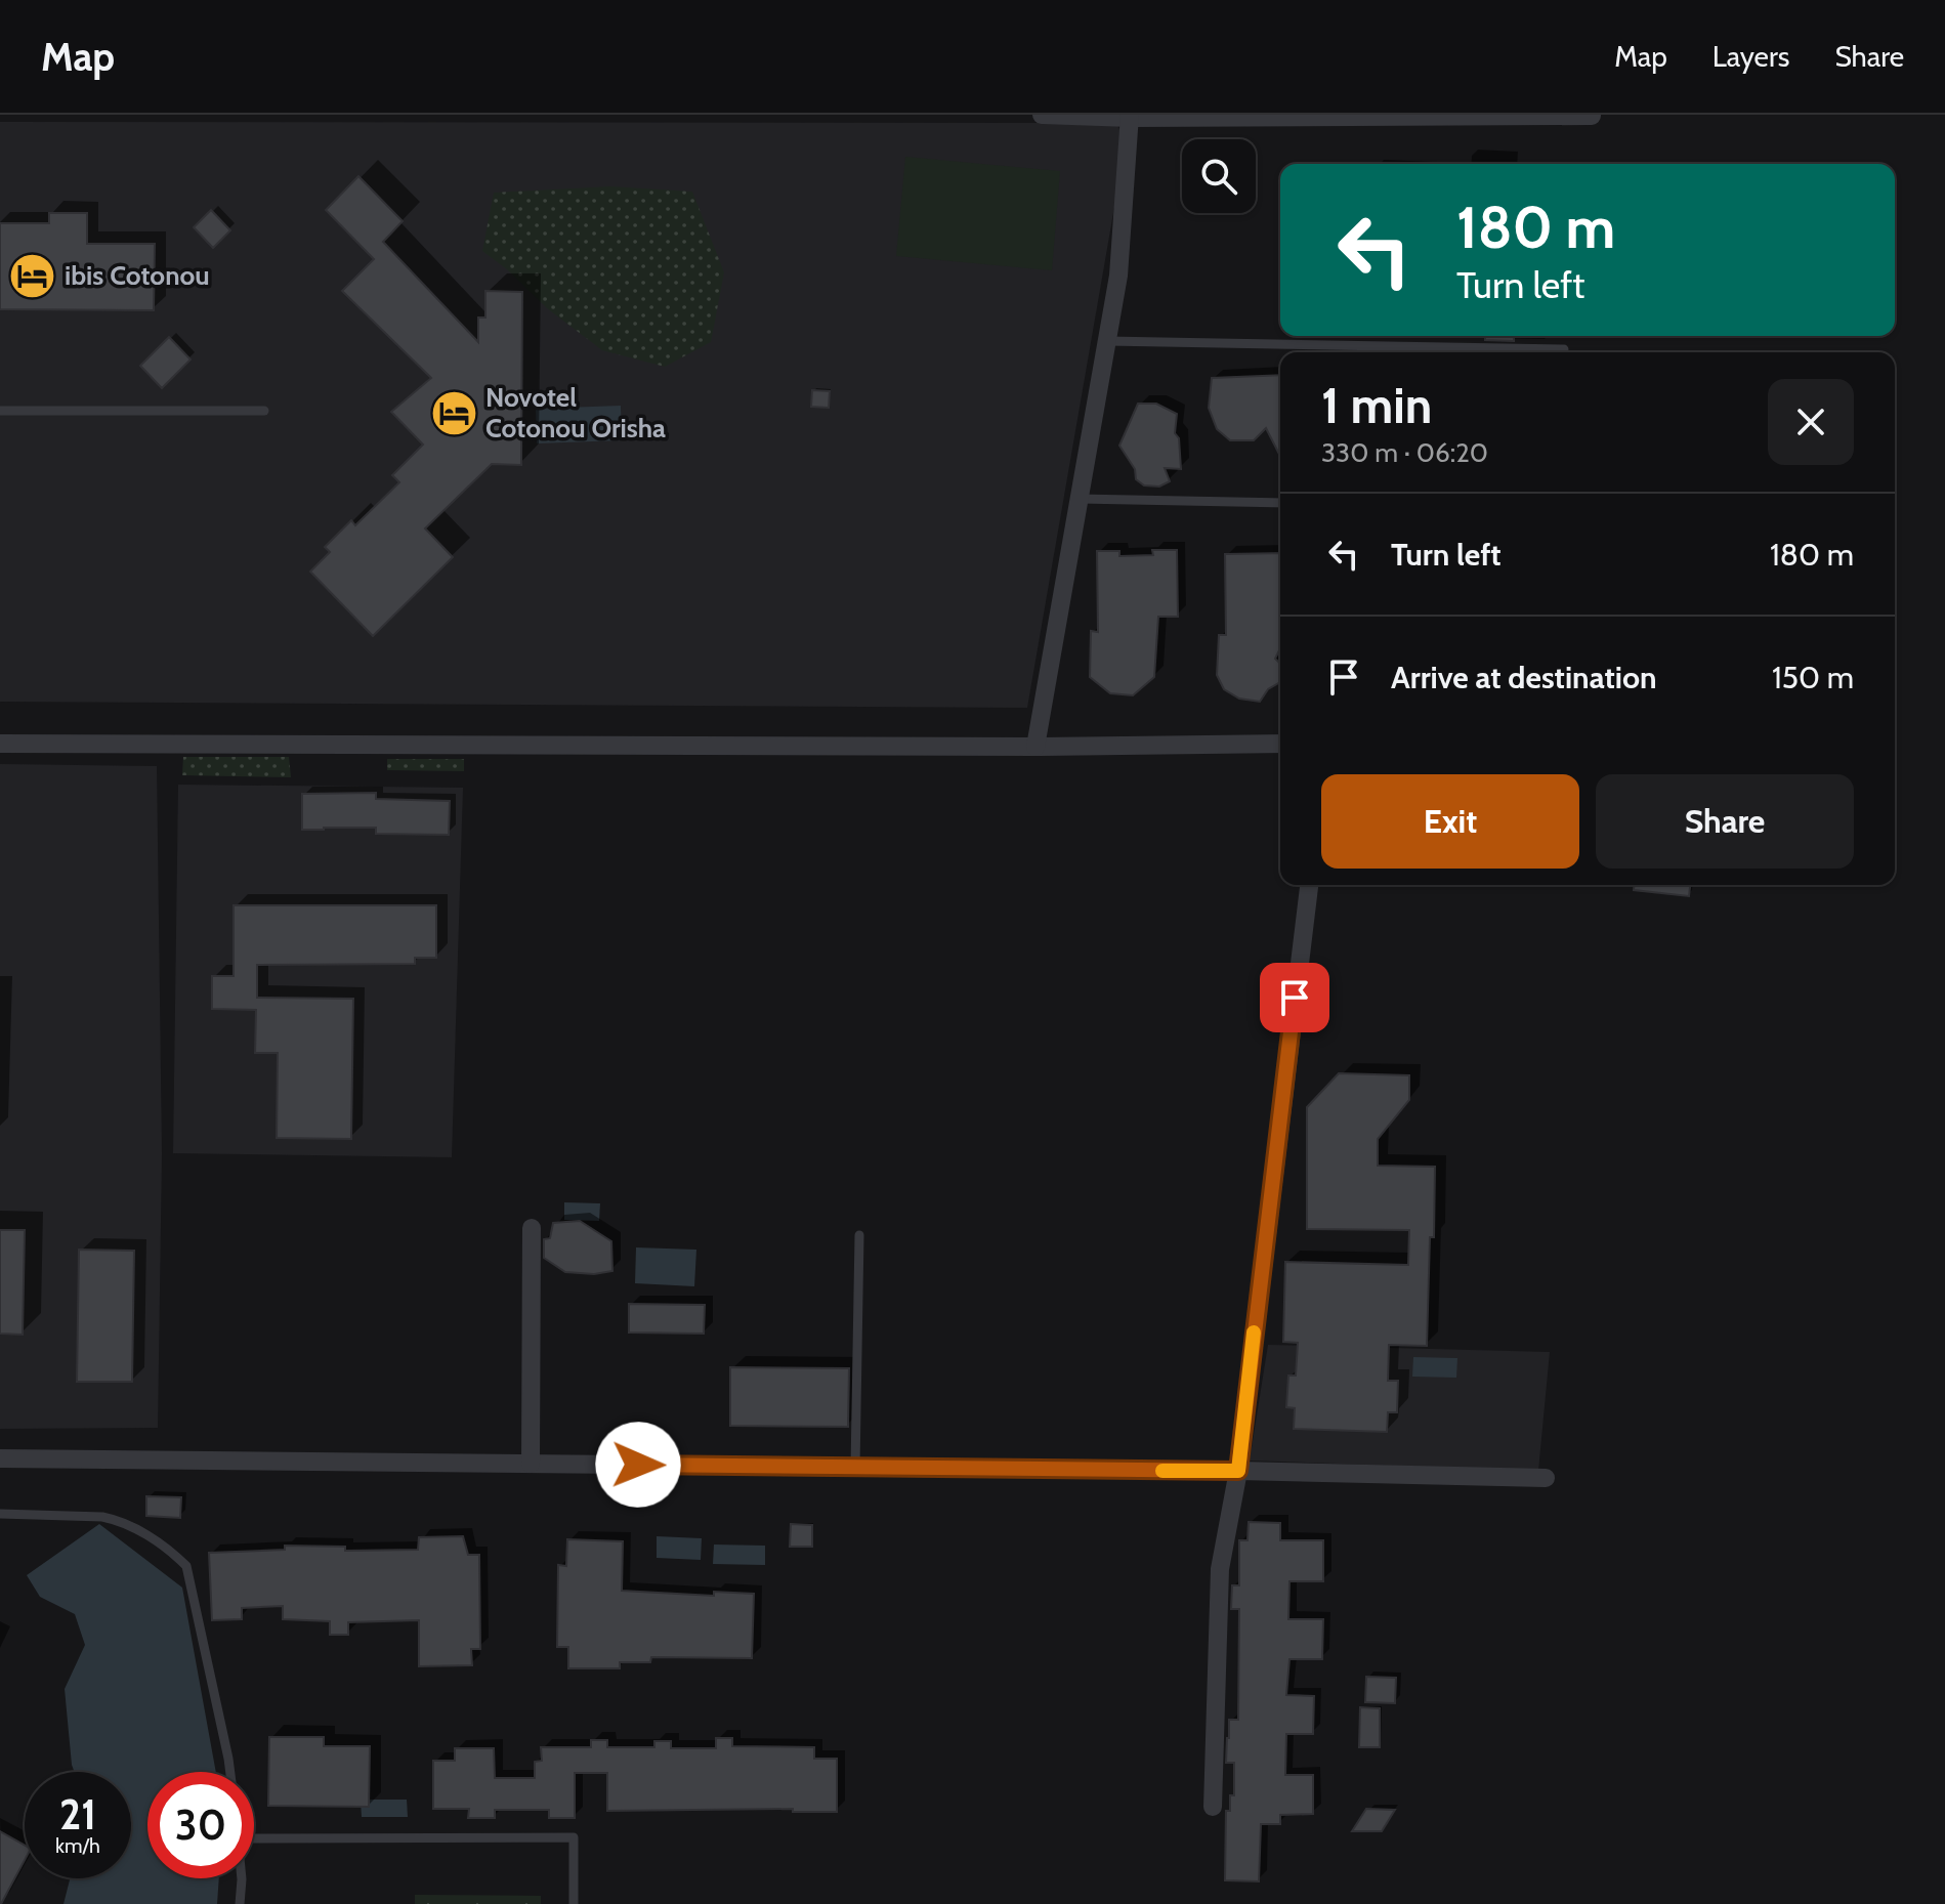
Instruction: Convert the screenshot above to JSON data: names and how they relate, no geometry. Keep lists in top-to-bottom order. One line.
{"places":{"hotel":["ibis Cotonou","Novotel Cotonou Orisha"]},"page":{"header":"Map","nav":["Map","Layers","Share"],"turn":["180 m","Turn left"],"heading":["1 min","330 m · 06:20"],"list":[{"name":"Turn left","value":"180 m"},{"name":"Arrive at destination","value":"150 m"}],"buttons":["Exit","Share"],"speed":"21 km/h","limit":"30"}}
